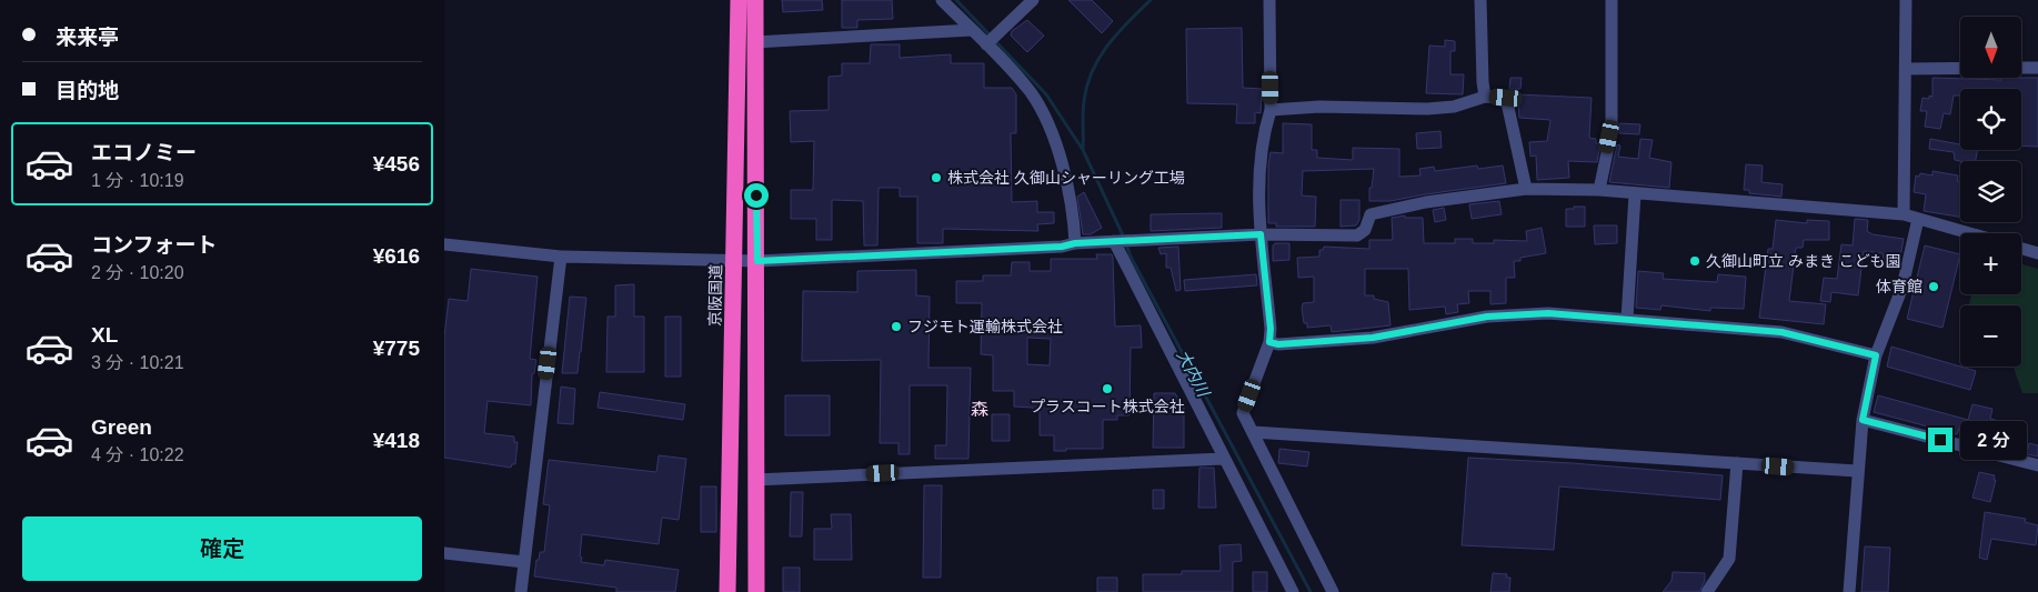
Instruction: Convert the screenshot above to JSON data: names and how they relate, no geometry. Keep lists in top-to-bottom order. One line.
{"streets":{"highway":["京阪国道"]},"districts":["森"],"water":["大内川"],"places":["株式会社 久御山シャーリング工場","久御山町立 みまき こども園","体育館","フジモト運輸株式会社","プラスコート株式会社"],"north":"bottom","page":{"banner":["来来亭","目的地"],"map_buttons":["+","−"],"list":[{"name":"エコノミー","note":"1 分 · 10:19","value":"¥456"},{"name":"コンフォート","note":"2 分 · 10:20","value":"¥616"},{"name":"XL","note":"3 分 · 10:21","value":"¥775"},{"name":"Green","note":"4 分 · 10:22","value":"¥418"}],"bubble":"2 分","buttons":"確定"}}
